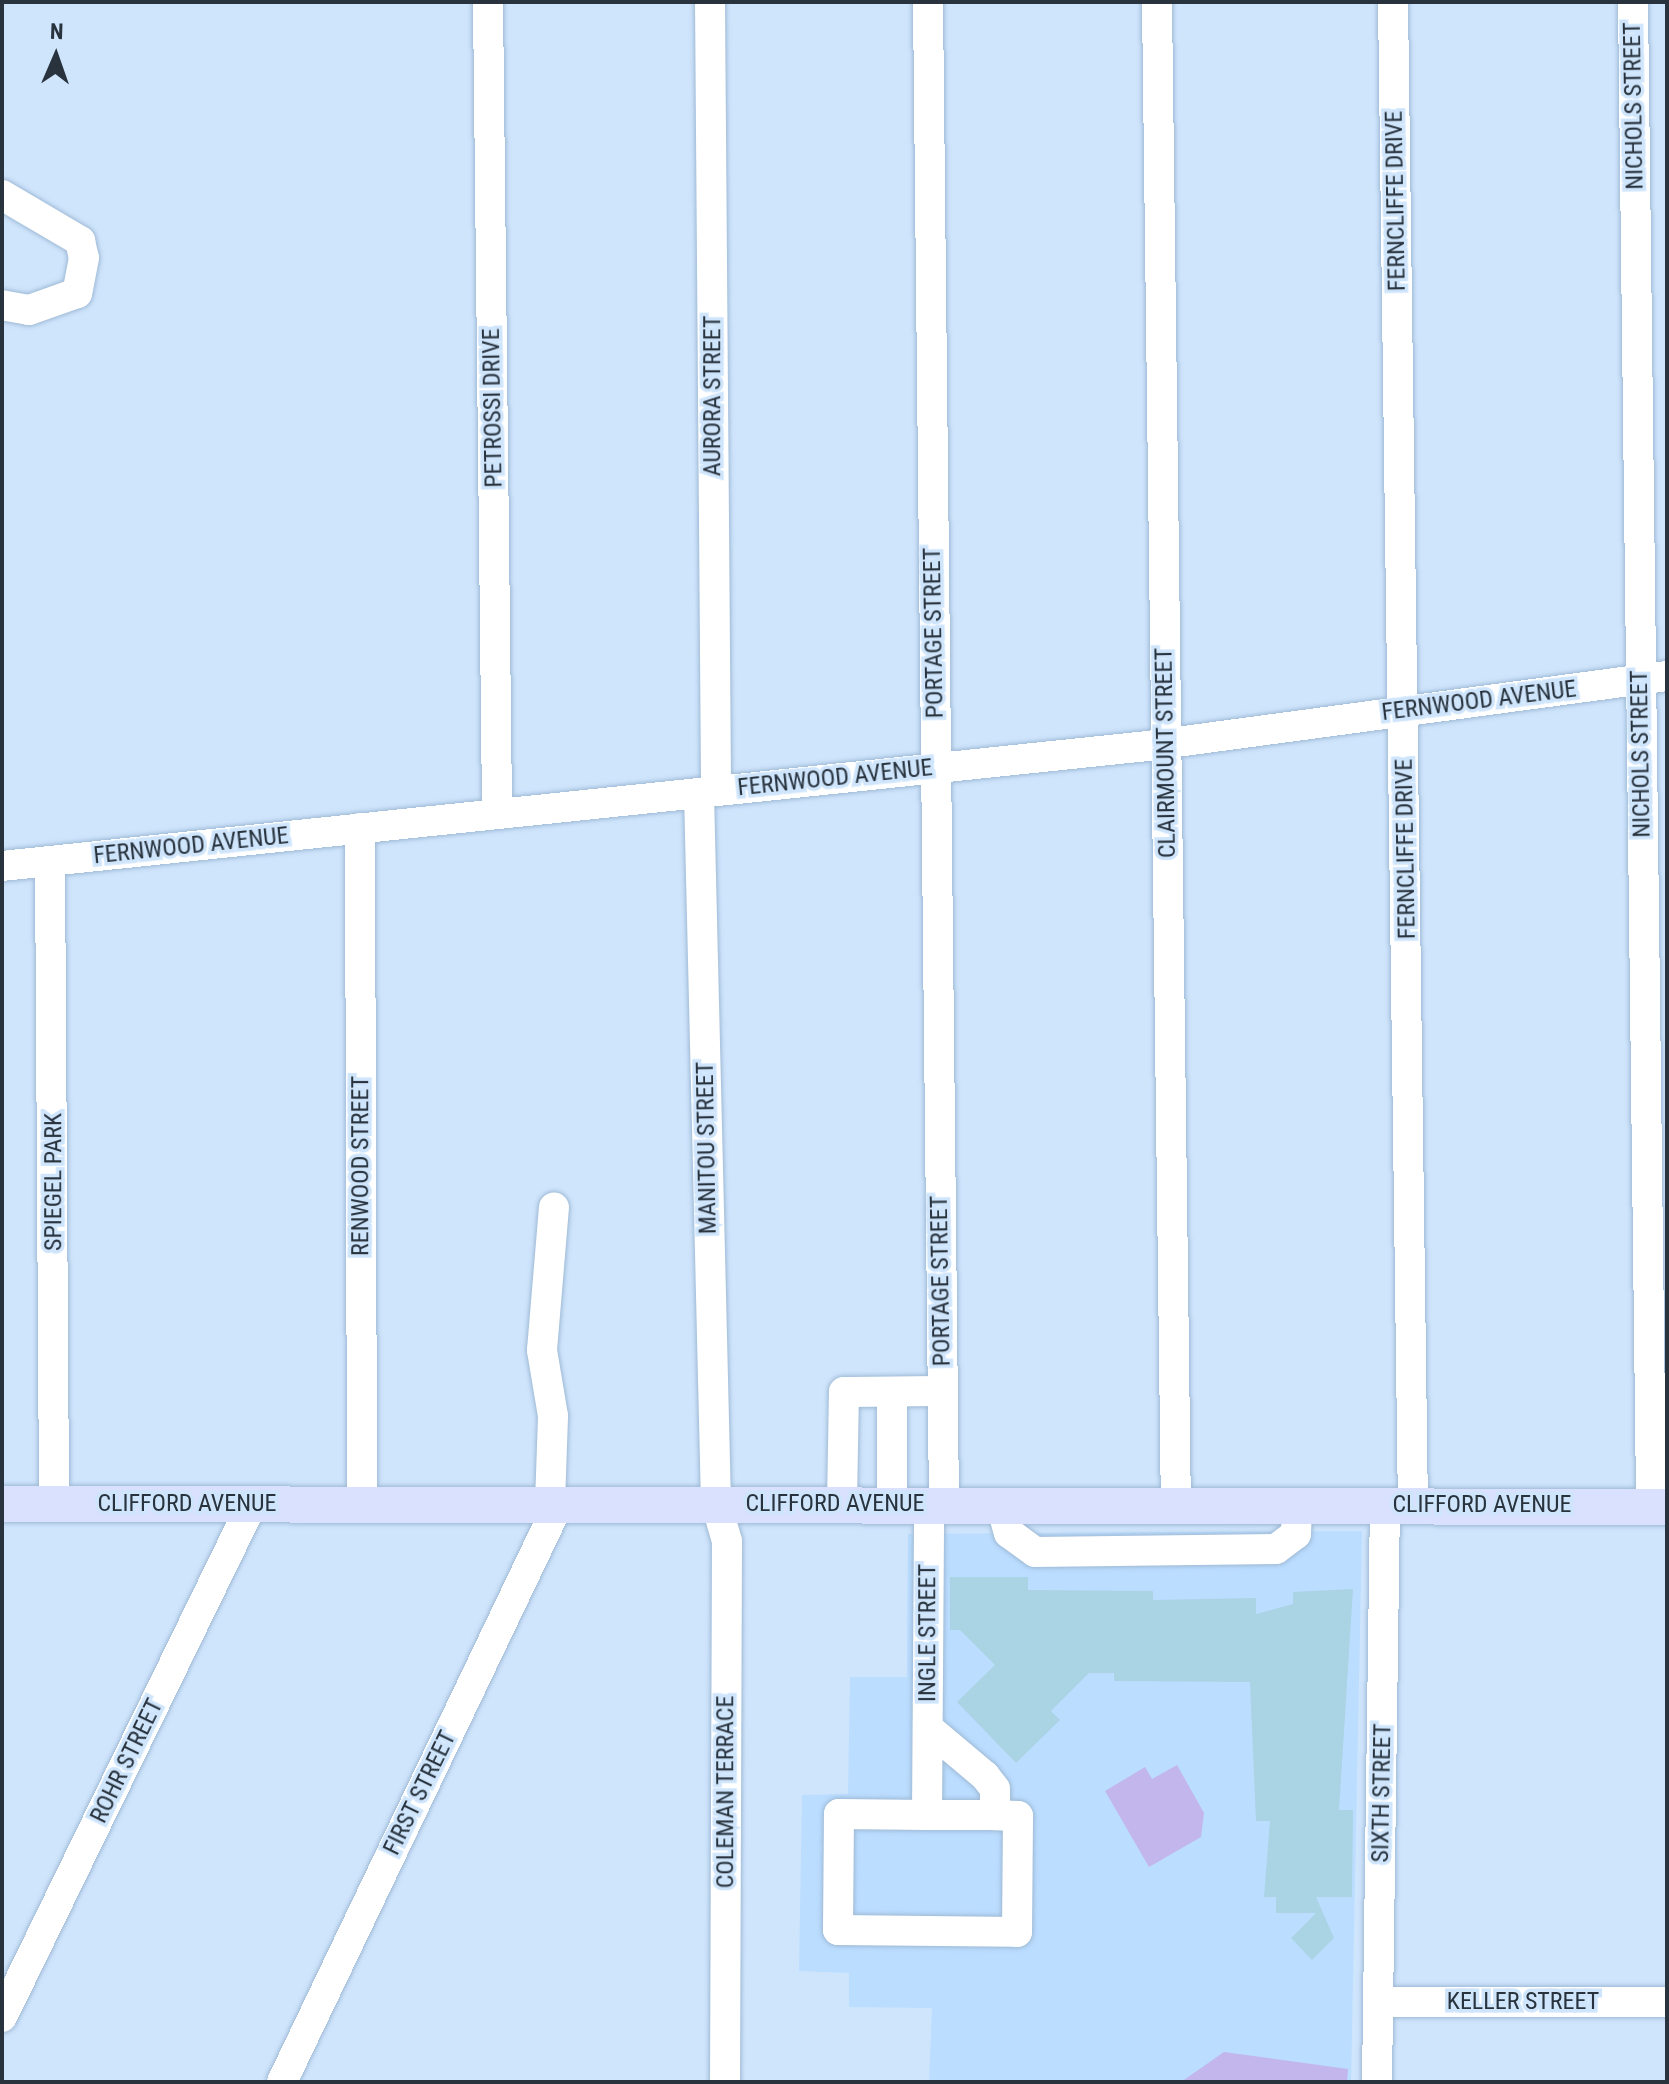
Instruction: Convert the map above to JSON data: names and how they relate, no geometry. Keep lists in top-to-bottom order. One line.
{"streets":{"main road":["CLIFFORD AVENUE"],"street":["NICHOLS STREET","FERNCLIFFE DRIVE","AURORA STREET","PETROSSI DRIVE","PORTAGE STREET","FERNWOOD AVENUE","CLAIRMOUNT STREET","MANITOU STREET","RENWOOD STREET","SPIEGEL PARK","INGLE STREET","ROHR STREET","COLEMAN TERRACE","FIRST STREET","SIXTH STREET","KELLER STREET"]},"crossings":[["NICHOLS STREET","FERNWOOD AVENUE"],["NICHOLS STREET","CLIFFORD AVENUE"],["FERNCLIFFE DRIVE","FERNWOOD AVENUE"],["FERNCLIFFE DRIVE","CLIFFORD AVENUE"],["FERNCLIFFE DRIVE","SIXTH STREET"],["AURORA STREET","FERNWOOD AVENUE"],["AURORA STREET","MANITOU STREET"],["PETROSSI DRIVE","FERNWOOD AVENUE"],["PORTAGE STREET","FERNWOOD AVENUE"],["PORTAGE STREET","CLIFFORD AVENUE"],["PORTAGE STREET","INGLE STREET"],["FERNWOOD AVENUE","CLAIRMOUNT STREET"],["FERNWOOD AVENUE","MANITOU STREET"],["FERNWOOD AVENUE","RENWOOD STREET"],["FERNWOOD AVENUE","SPIEGEL PARK"],["CLAIRMOUNT STREET","CLIFFORD AVENUE"],["MANITOU STREET","CLIFFORD AVENUE"],["MANITOU STREET","COLEMAN TERRACE"],["RENWOOD STREET","CLIFFORD AVENUE"],["SPIEGEL PARK","CLIFFORD AVENUE"],["CLIFFORD AVENUE","INGLE STREET"],["CLIFFORD AVENUE","ROHR STREET"],["CLIFFORD AVENUE","COLEMAN TERRACE"],["CLIFFORD AVENUE","FIRST STREET"],["CLIFFORD AVENUE","SIXTH STREET"],["SIXTH STREET","KELLER STREET"]],"north":"top"}
